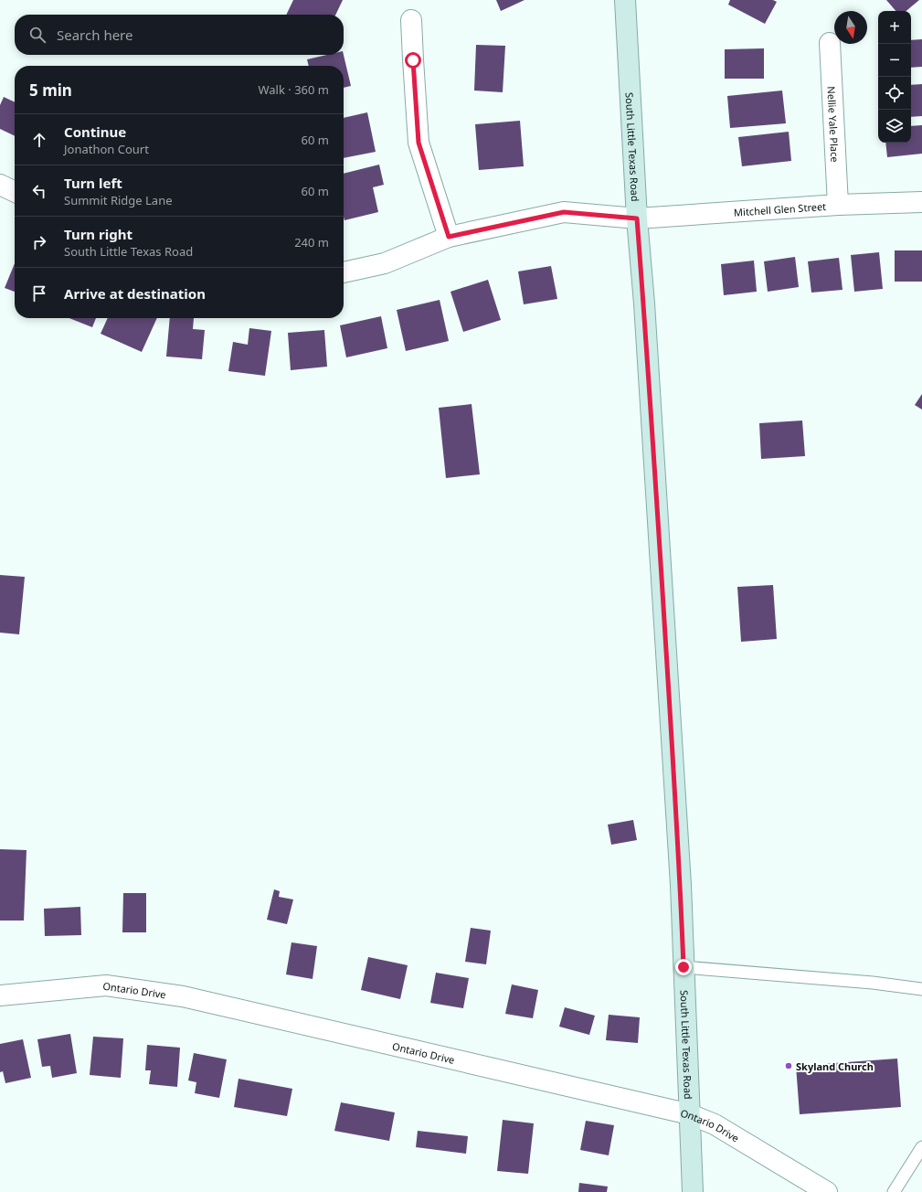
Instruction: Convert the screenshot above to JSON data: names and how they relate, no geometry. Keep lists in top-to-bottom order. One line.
{"streets":{"street":["Nellie Yale Place","South Little Texas Road","Mitchell Glen Street","Ontario Drive"]},"crossings":[["Nellie Yale Place","Mitchell Glen Street"],["South Little Texas Road","Mitchell Glen Street"],["South Little Texas Road","Ontario Drive"]],"places":["Skyland Church"],"north":"bottom","page":{"map_buttons":["+","−"],"search":"Search here","heading":["5 min","Walk · 360 m"],"list":[["Continue","Jonathon Court","60 m"],["Turn left","Summit Ridge Lane","60 m"],["Turn right","South Little Texas Road","240 m"],"Arrive at destination"]}}
